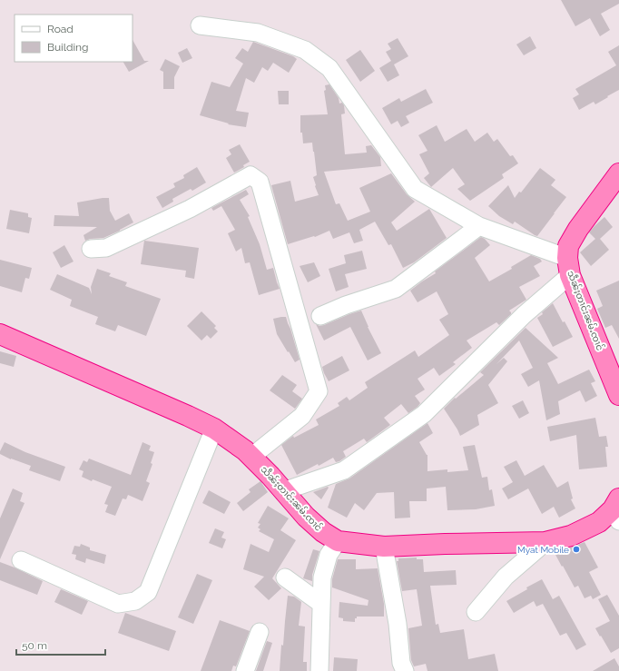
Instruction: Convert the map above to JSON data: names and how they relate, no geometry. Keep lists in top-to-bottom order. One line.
{"streets":{"highway":["သဵၼ်ႈတၢင်းၼမ်ႉၸၢင်"]},"places":["Myat Mobile"],"legend":["Road","Building"],"scale_bar":"50 m"}
